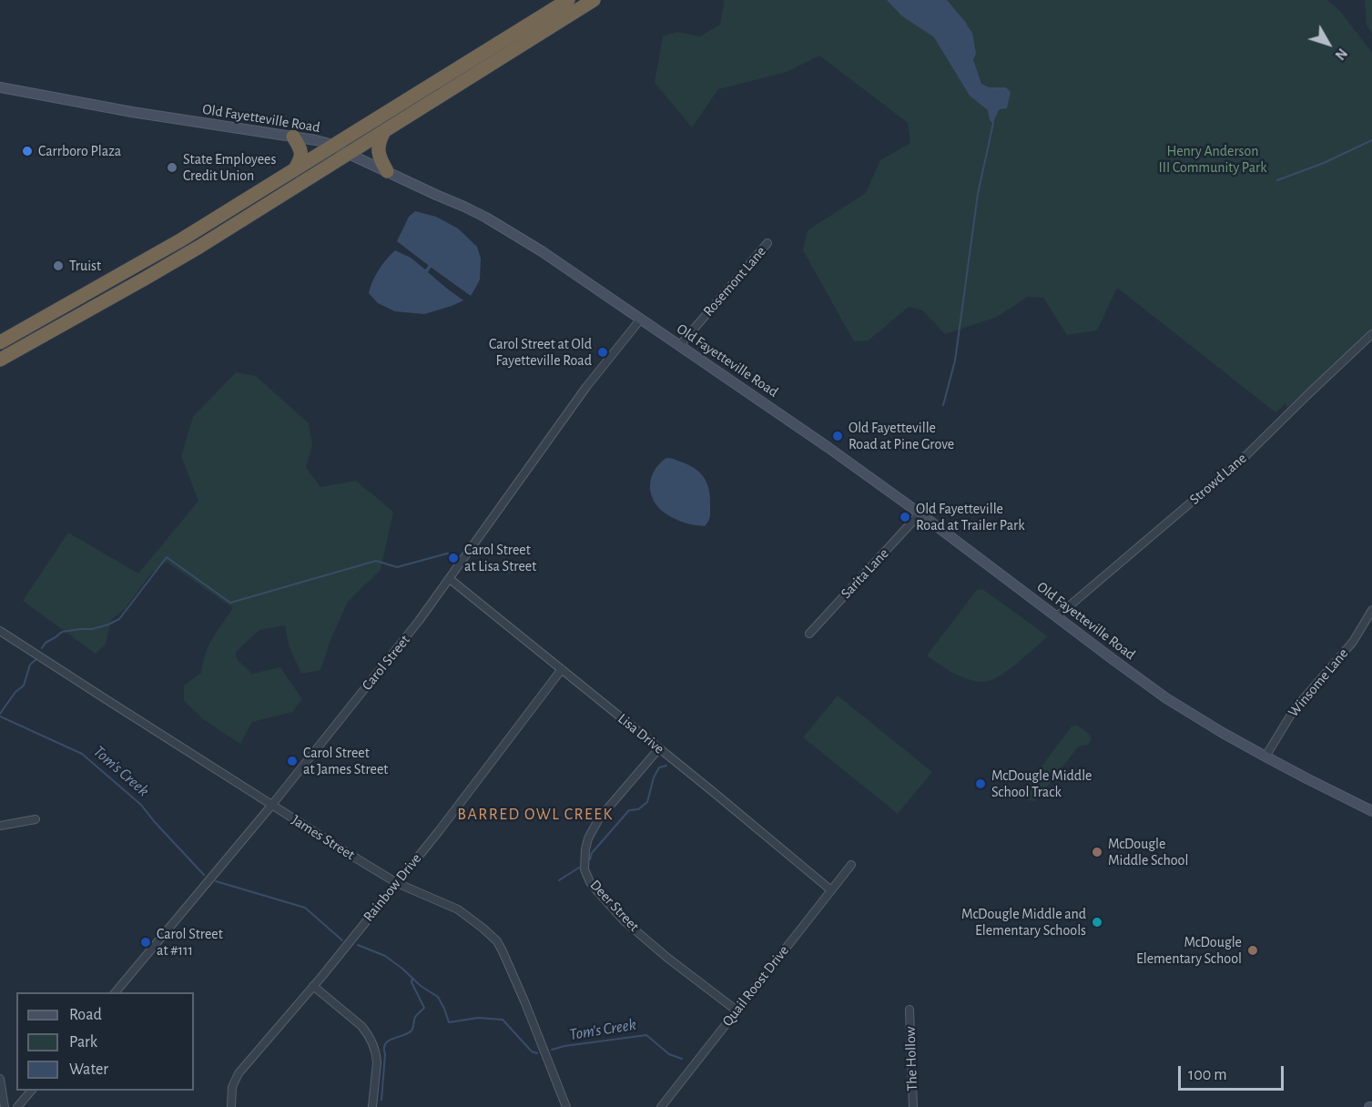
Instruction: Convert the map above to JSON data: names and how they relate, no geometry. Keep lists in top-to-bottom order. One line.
{"streets":{"street":["Old Fayetteville Road","Rosemont Lane","Strowd Lane","Sarita Lane","Carol Street","Winsome Lane","Lisa Drive","James Street","Rainbow Drive","Deer Street","Quail Roost Drive","The Hollow"]},"crossings":[["Old Fayetteville Road","Rosemont Lane"],["Old Fayetteville Road","Strowd Lane"],["Old Fayetteville Road","Sarita Lane"],["Old Fayetteville Road","Carol Street"],["Old Fayetteville Road","Winsome Lane"],["Carol Street","Lisa Drive"],["Carol Street","James Street"],["Lisa Drive","Rainbow Drive"],["Lisa Drive","Deer Street"],["Lisa Drive","Quail Roost Drive"],["James Street","Rainbow Drive"],["Deer Street","Quail Roost Drive"]],"districts":["BARRED OWL CREEK"],"water":["Tom's Creek"],"parks":["Henry Anderson III Community Park"],"places":["Carrboro Plaza","State Employees Credit Union","Truist","Carol Street at Old Fayetteville Road","Old Fayetteville Road at Pine Grove","Old Fayetteville Road at Trailer Park","Carol Street at Lisa Street","Carol Street at James Street","McDougle Middle School Track","McDougle Middle School","McDougle Middle and Elementary Schools","Carol Street at #111","McDougle Elementary School"],"legend":["Road","Park","Water"],"scale_bar":"100 m","north":"bottom right"}
